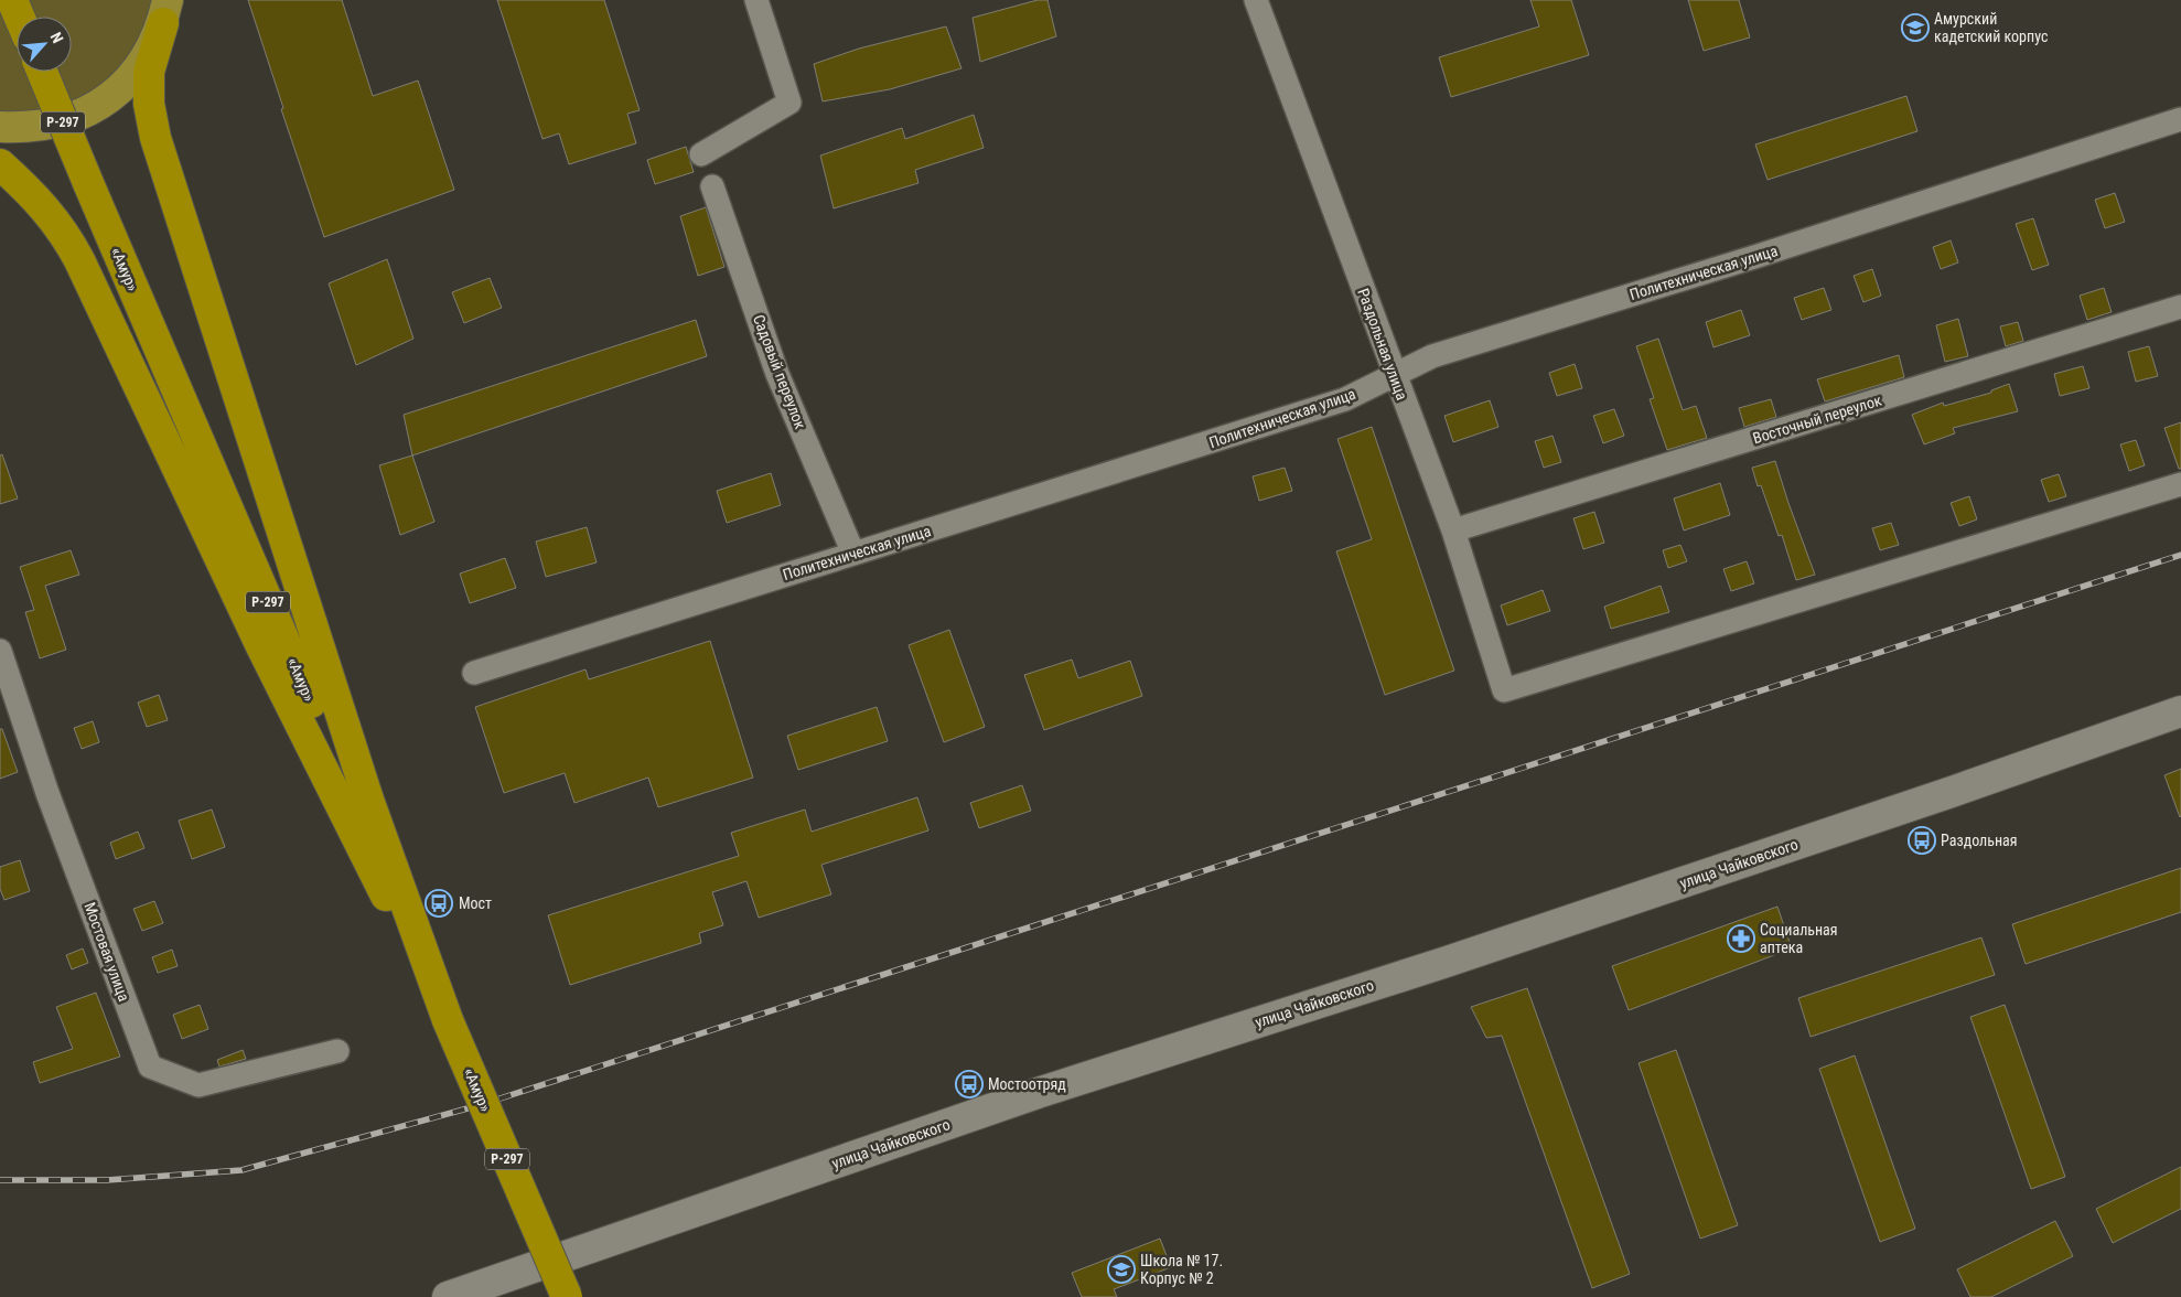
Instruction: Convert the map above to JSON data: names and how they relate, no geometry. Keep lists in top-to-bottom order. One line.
{"streets":{"highway":["Р-297","«Амур»"],"street":["Политехническая улица","Раздольная улица","Садовый переулок","Восточный переулок","улица Чайковского","Мостовая улица"]},"crossings":[["Политехническая улица","Раздольная улица"],["Политехническая улица","Садовый переулок"],["Раздольная улица","Восточный переулок"]],"places":{"school or university":["Амурский кадетский корпус","Школа № 17. Корпус № 2"],"bus stop":["Раздольная","Мост","Мостоотряд"],"pharmacy":["Социальная аптека"]},"north":"top right"}
